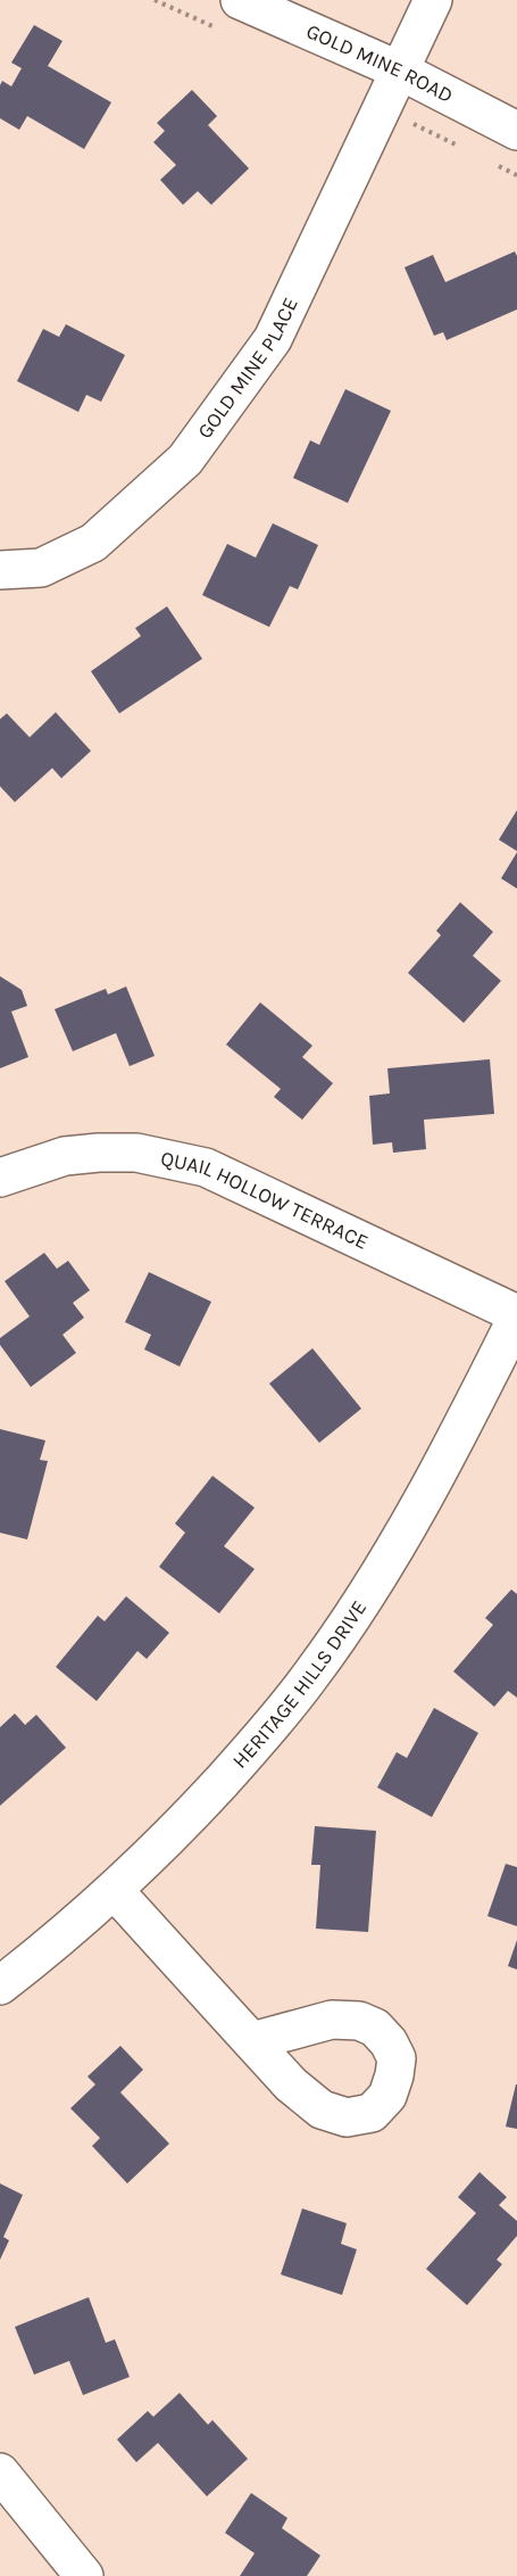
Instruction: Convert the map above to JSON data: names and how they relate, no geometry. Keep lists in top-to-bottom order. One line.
{"streets":{"street":["GOLD MINE ROAD","GOLD MINE PLACE","QUAIL HOLLOW TERRACE","HERITAGE HILLS DRIVE"]},"crossings":[["GOLD MINE ROAD","GOLD MINE PLACE"],["QUAIL HOLLOW TERRACE","HERITAGE HILLS DRIVE"]]}
